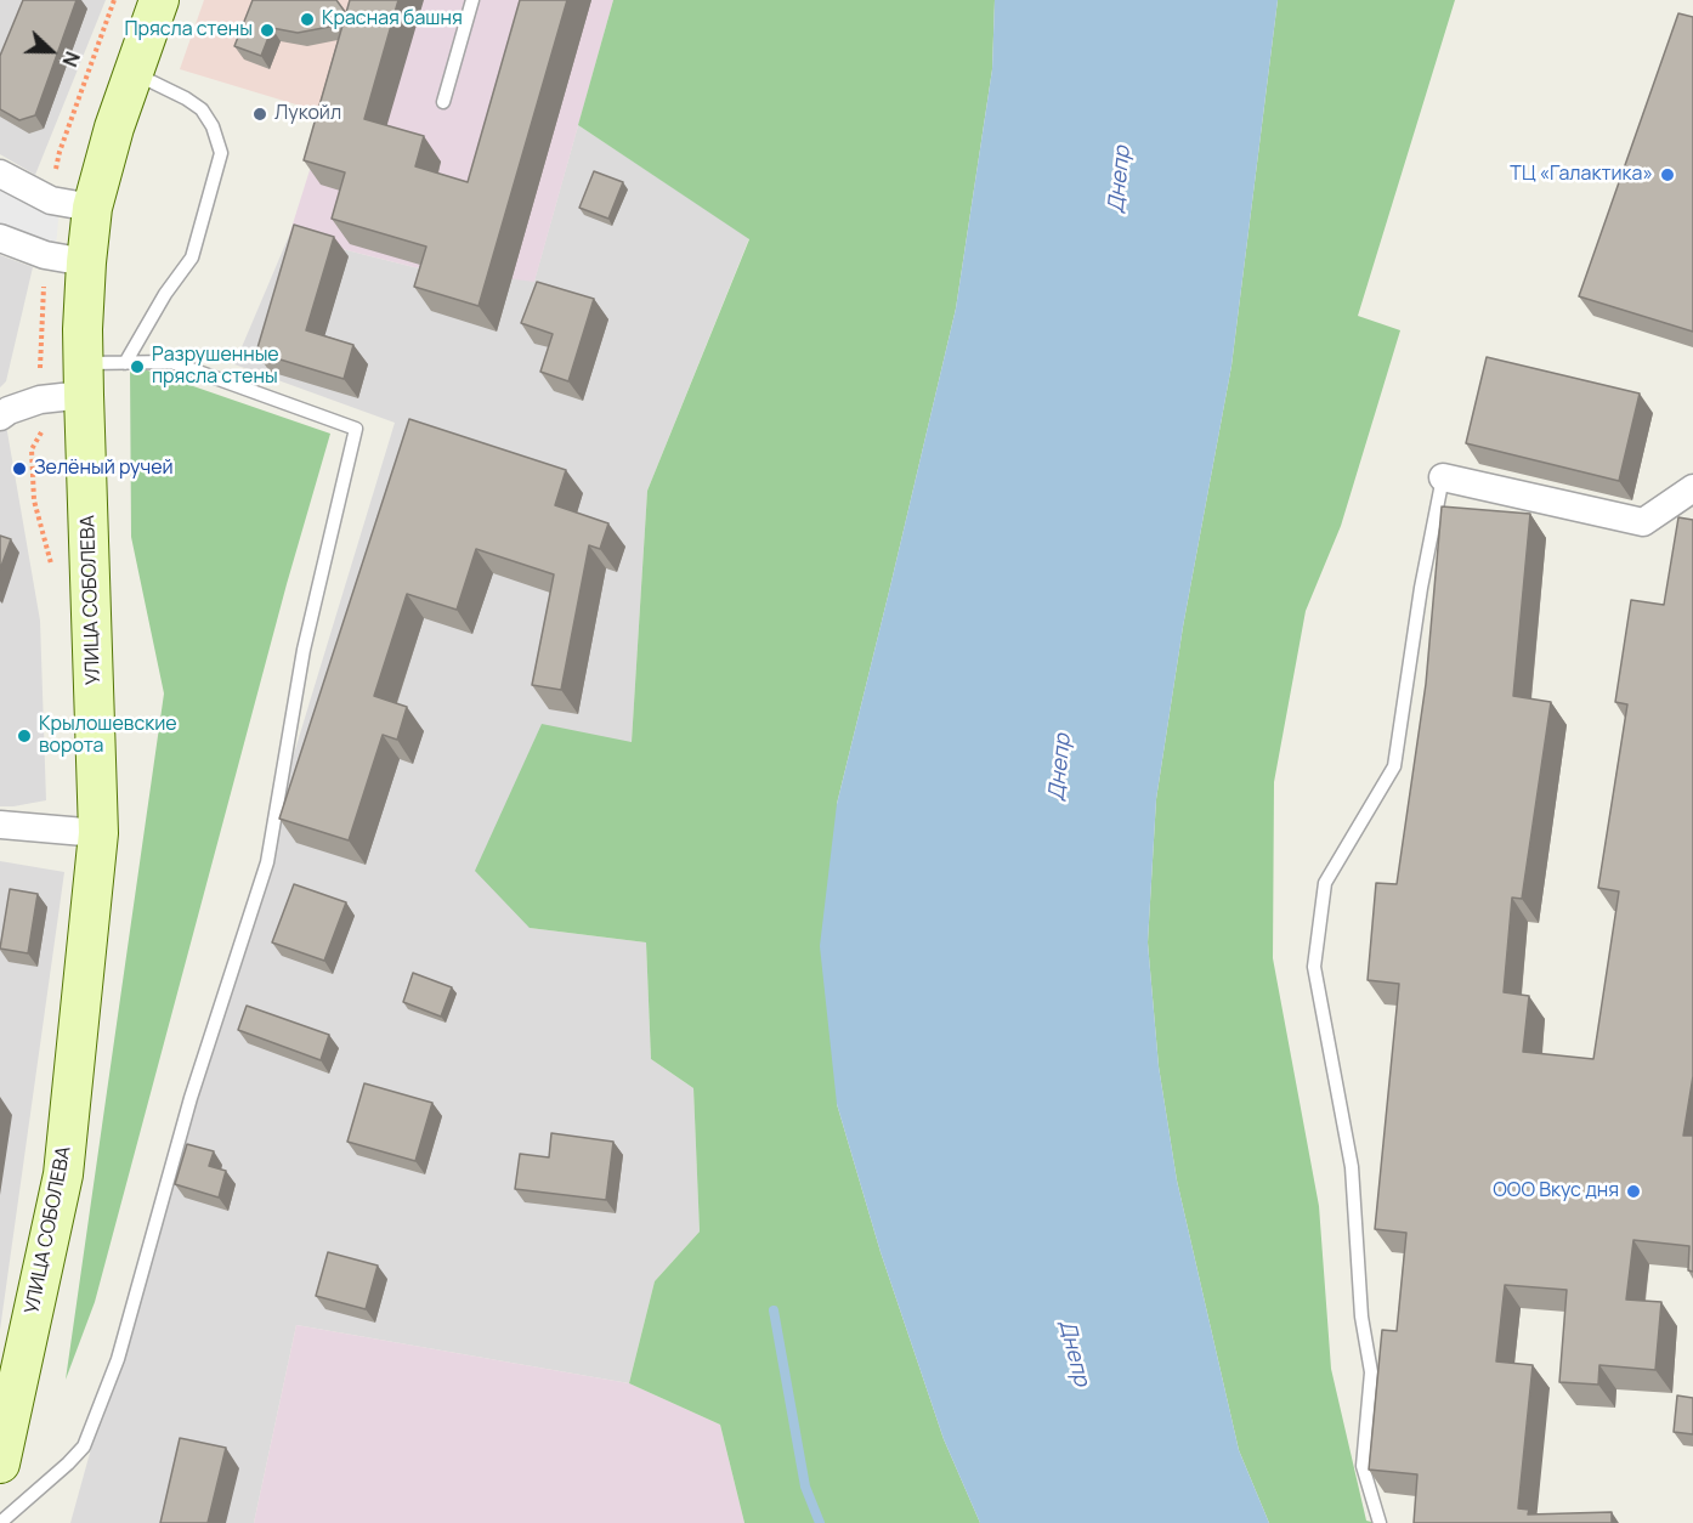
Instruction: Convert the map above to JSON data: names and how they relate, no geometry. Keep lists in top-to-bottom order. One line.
{"streets":{"main road":["УЛИЦА СОБОЛЕВА"]},"water":["Днепр"],"places":["Красная башня","Прясла стены","Лукойл","ТЦ «Галактика»","Разрушенные прясла стены","Зелёный ручей","Крылошевские ворота","ООО Вкус дня"],"north":"right"}
